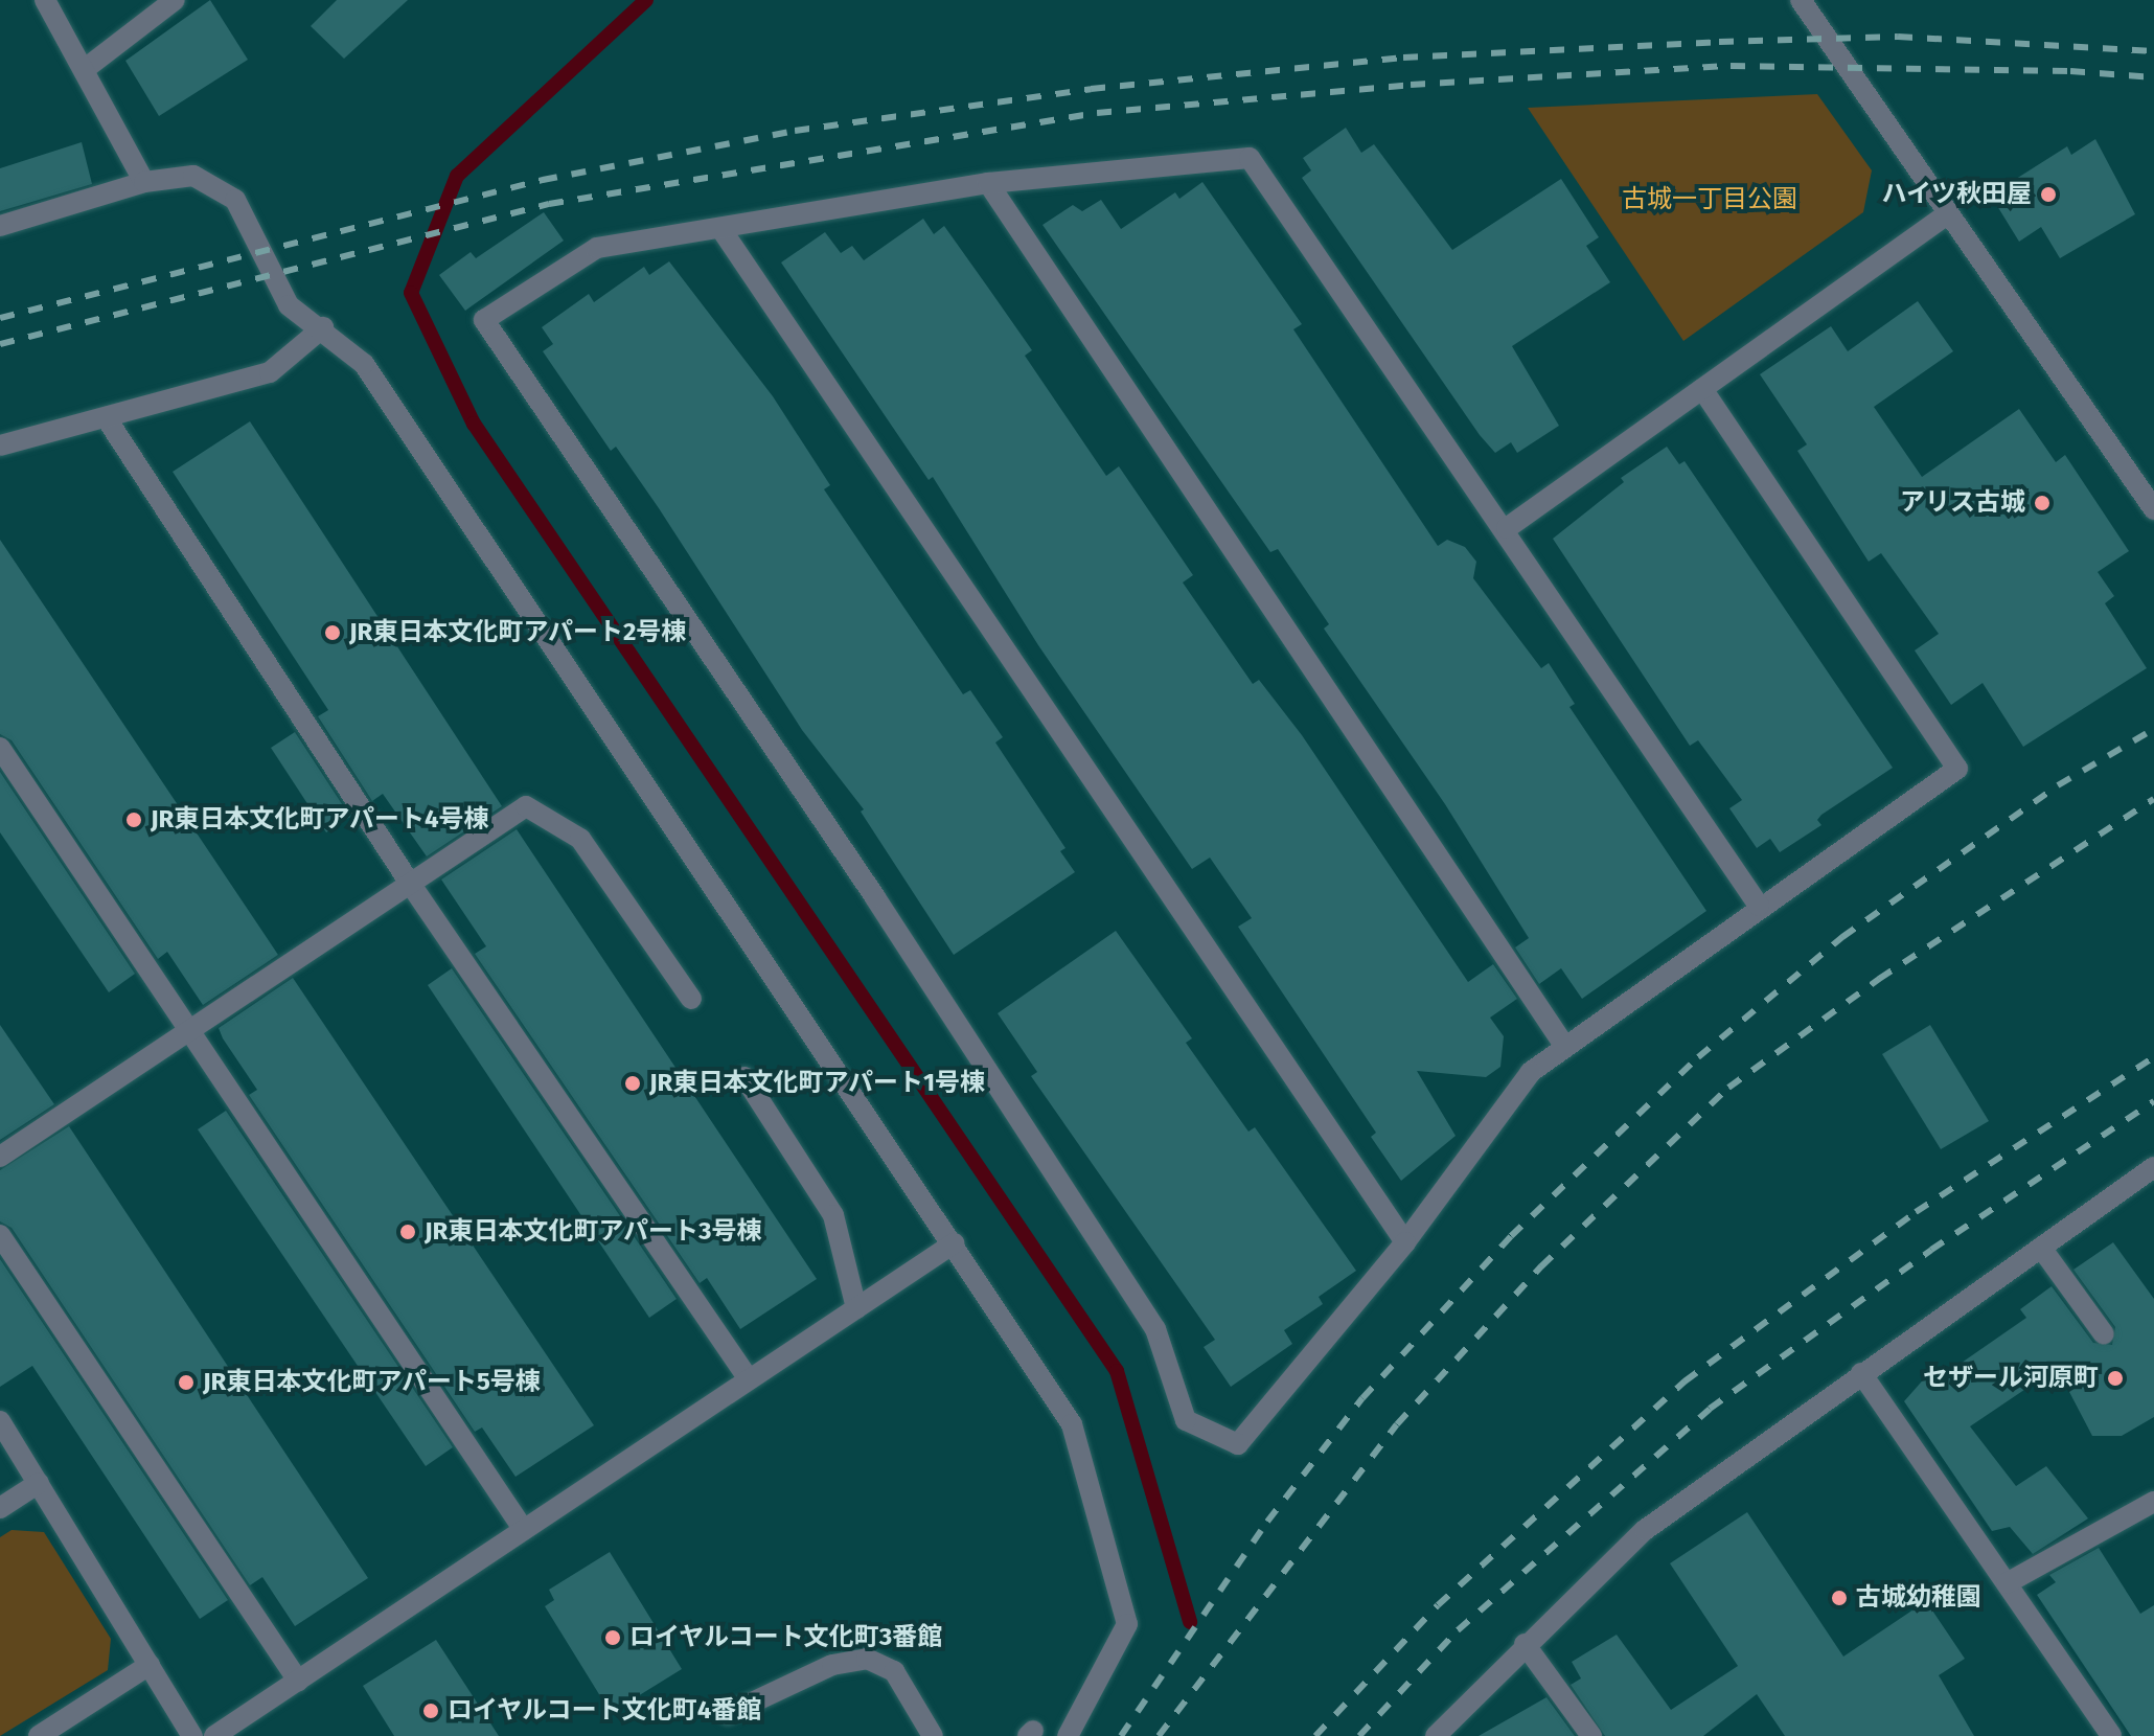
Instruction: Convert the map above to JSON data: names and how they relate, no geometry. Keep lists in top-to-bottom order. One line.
{"parks":["古城一丁目公園"],"places":["ハイツ秋田屋","アリス古城","JR東日本文化町アパート2号棟","JR東日本文化町アパート4号棟","JR東日本文化町アパート1号棟","JR東日本文化町アパート3号棟","セザール河原町","JR東日本文化町アパート5号棟","古城幼稚園","ロイヤルコート文化町3番館","ロイヤルコート文化町4番館"]}
